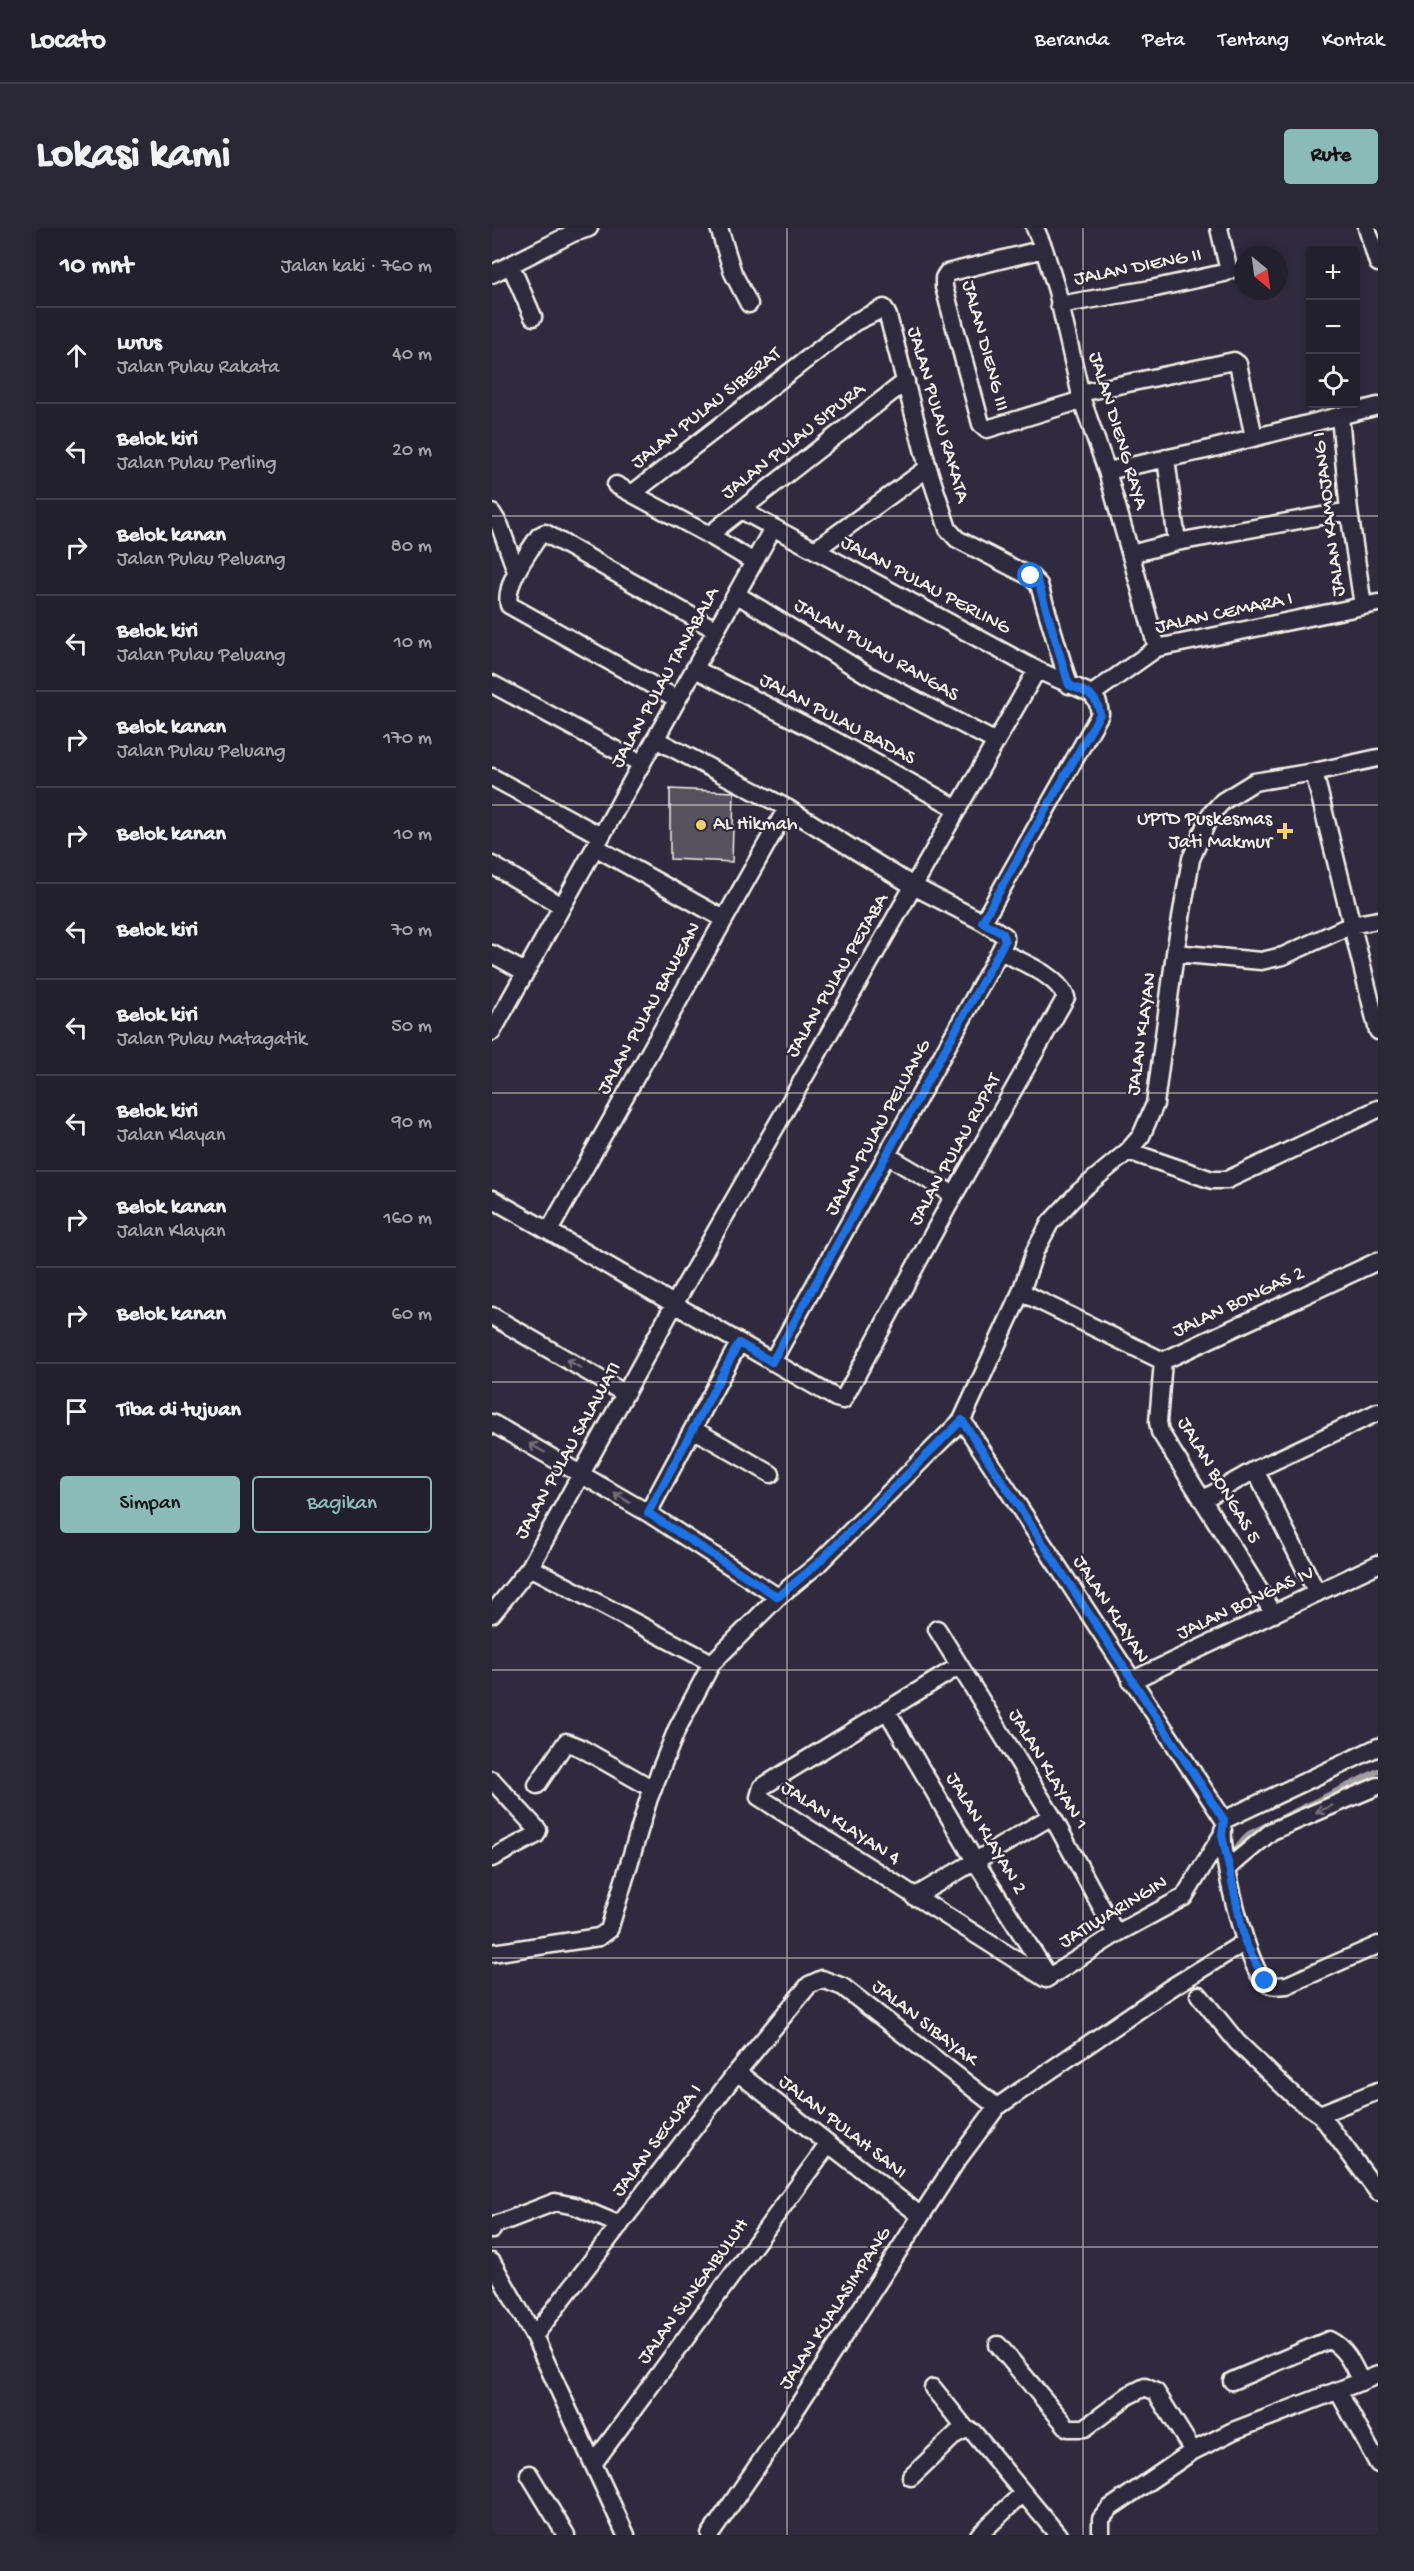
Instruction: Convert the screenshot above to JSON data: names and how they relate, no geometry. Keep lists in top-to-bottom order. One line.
{"streets":{"street":["JALAN DIENG II","JALAN DIENG III","JALAN PULAU SIBERAT","JALAN PULAU RAKATA","JALAN DIENG RAYA","JALAN PULAU SIPURA","JALAN KAMOJANG I","JALAN PULAU PERLING","JALAN CEMARA I","JALAN PULAU RANGAS","JALAN PULAU TANABALA","JALAN PULAU BADAS","JALAN PULAU PEJABA","JALAN PULAU BAWEAN","JALAN KLAYAN","JALAN PULAU PELUANG","JALAN PULAU RUPAT","JALAN BONGAS 2","JALAN PULAU SALAWATI","JALAN BONGAS 5","JALAN BONGAS IV","JALAN KLAYAN 1","JALAN KLAYAN 4","JALAN KLAYAN 2","JATIWARINGIN","JALAN SIBAYAK","JALAN PULAH SANI","JALAN SECURA I","JALAN SUNGAIBULUH","JALAN KUALASIMPANG"]},"crossings":[["JALAN DIENG II","JALAN DIENG RAYA"],["JALAN DIENG III","JALAN DIENG RAYA"],["JALAN PULAU SIBERAT","JALAN PULAU RAKATA"],["JALAN PULAU SIBERAT","JALAN PULAU SIPURA"],["JALAN PULAU SIBERAT","JALAN PULAU TANABALA"],["JALAN PULAU RAKATA","JALAN PULAU SIPURA"],["JALAN PULAU RAKATA","JALAN PULAU PERLING"],["JALAN DIENG RAYA","JALAN CEMARA I"],["JALAN PULAU SIPURA","JALAN PULAU PERLING"],["JALAN KAMOJANG I","JALAN CEMARA I"],["JALAN PULAU PERLING","JALAN CEMARA I"],["JALAN PULAU PERLING","JALAN PULAU TANABALA"],["JALAN PULAU PERLING","JALAN PULAU PEJABA"],["JALAN PULAU RANGAS","JALAN PULAU TANABALA"],["JALAN PULAU RANGAS","JALAN PULAU PEJABA"],["JALAN PULAU TANABALA","JALAN PULAU BADAS"],["JALAN PULAU BADAS","JALAN PULAU PEJABA"],["JALAN PULAU PEJABA","JALAN PULAU SALAWATI"],["JALAN KLAYAN","JALAN BONGAS 2"],["JALAN KLAYAN","JALAN BONGAS IV"],["JALAN KLAYAN","JATIWARINGIN"],["JALAN PULAU PELUANG","JALAN PULAU RUPAT"],["JALAN BONGAS 2","JALAN BONGAS 5"],["JALAN BONGAS 5","JALAN BONGAS IV"],["JALAN KLAYAN 1","JALAN KLAYAN 4"],["JALAN KLAYAN 1","JATIWARINGIN"],["JALAN KLAYAN 4","JALAN KLAYAN 2"],["JALAN KLAYAN 4","JATIWARINGIN"],["JALAN KLAYAN 2","JATIWARINGIN"],["JALAN SIBAYAK","JALAN SECURA I"],["JALAN SIBAYAK","JALAN KUALASIMPANG"],["JALAN PULAH SANI","JALAN SECURA I"],["JALAN PULAH SANI","JALAN SUNGAIBULUH"],["JALAN PULAH SANI","JALAN KUALASIMPANG"]],"places":{"other":["AL Hikmah"],"health":["UPTD Puskesmas Jati Makmur"]},"north":"bottom right","page":{"header":"Locato","nav":["Beranda","Peta","Tentang","Kontak"],"buttons":["Rute",["Simpan","Bagikan"]],"title":"Lokasi kami","heading":["10 mnt","Jalan kaki · 760 m"],"map_buttons":["+","−"],"list":[["Lurus","Jalan Pulau Rakata","40 m"],["Belok kiri","Jalan Pulau Perling","20 m"],["Belok kanan","Jalan Pulau Peluang","80 m"],["Belok kiri","Jalan Pulau Peluang","10 m"],["Belok kanan","Jalan Pulau Peluang","170 m"],["Belok kanan","10 m"],["Belok kiri","70 m"],["Belok kiri","Jalan Pulau Matagatik","50 m"],["Belok kiri","Jalan Klayan","90 m"],["Belok kanan","Jalan Klayan","160 m"],["Belok kanan","60 m"],"Tiba di tujuan"]}}
